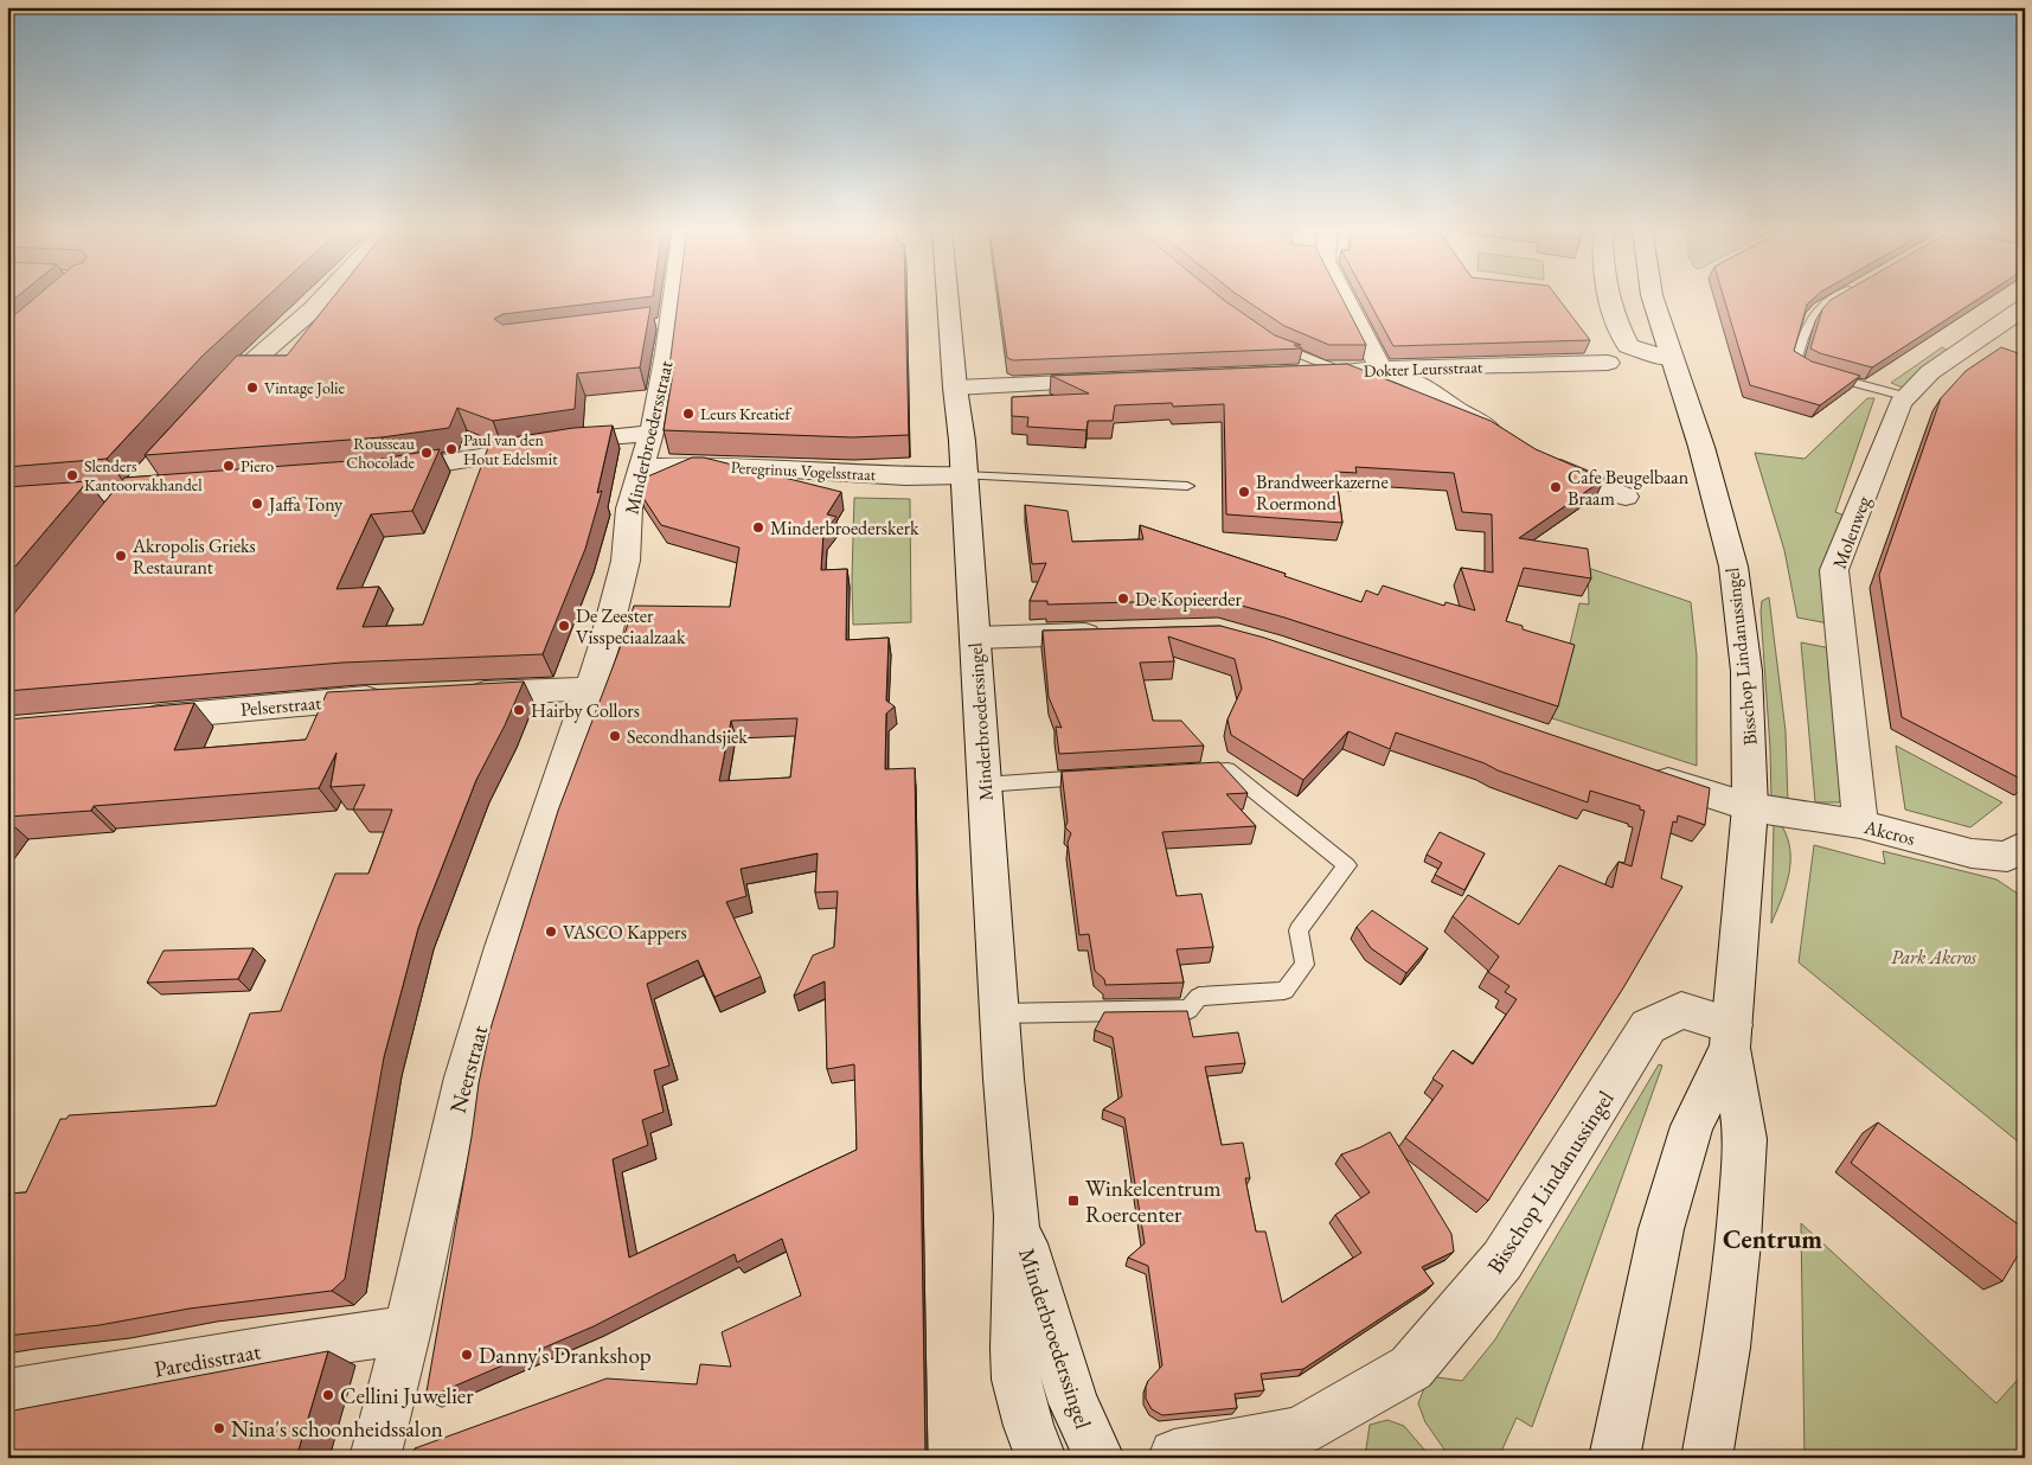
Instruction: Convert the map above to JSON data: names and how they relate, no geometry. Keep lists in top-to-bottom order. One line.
{"streets":{"street":["Dokter Leursstraat","Minderbroedersstraat","Peregrinus Vogelsstraat","Molenweg","Bisschop Lindanussingel","Pelserstraat","Minderbroederssingel","Akcros","Neerstraat","Paredisstraat"]},"crossings":[["Minderbroedersstraat","Peregrinus Vogelsstraat"],["Minderbroedersstraat","Neerstraat"],["Peregrinus Vogelsstraat","Minderbroederssingel"],["Molenweg","Akcros"],["Bisschop Lindanussingel","Akcros"],["Neerstraat","Paredisstraat"]],"districts":["Centrum"],"parks":["Park Akcros"],"places":{"other":["Vintage Jolie","Leurs Kreatief","Paul van den Hout Edelsmit","Rousseau Chocolade","Piero","Slenders Kantoorvakhandel","Cafe Beugelbaan Braam","Brandweerkazerne Roermond","Jaffa Tony","Minderbroederskerk","Akropolis Grieks Restaurant","De Kopieerder","De Zeester Visspeciaalzaak","Hairby Collors","Secondhandsjiek","VASCO Kappers","Danny's Drankshop","Cellini Juwelier","Nina's schoonheidssalon"],"transit":["Winkelcentrum Roercenter"]}}
